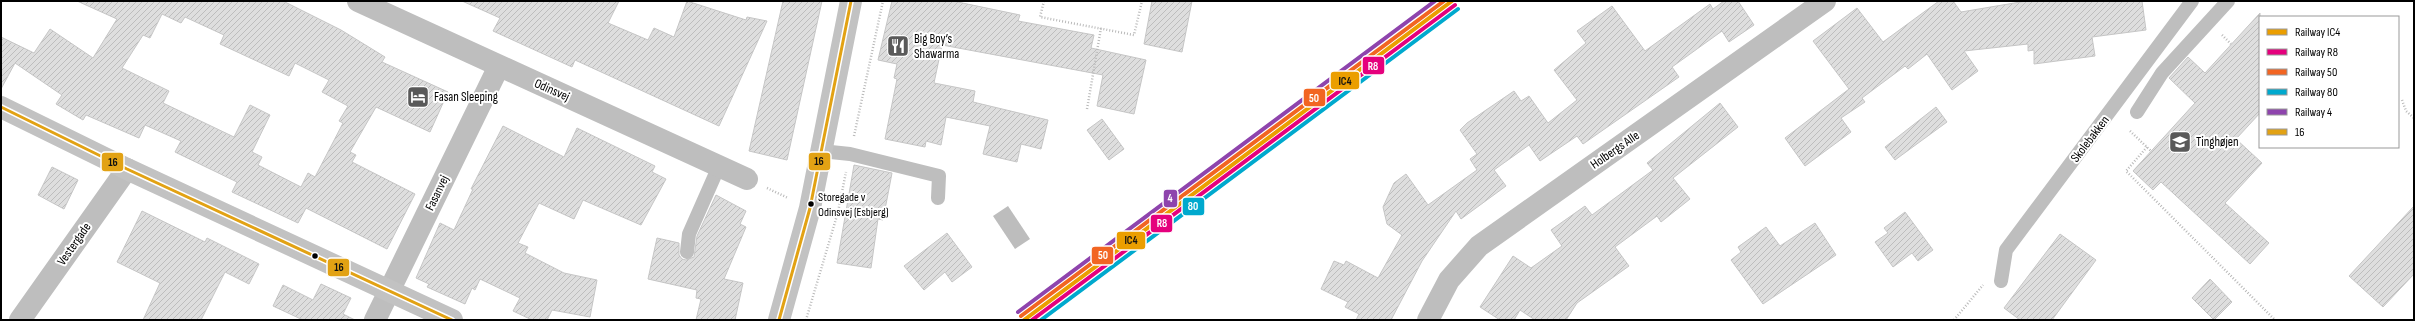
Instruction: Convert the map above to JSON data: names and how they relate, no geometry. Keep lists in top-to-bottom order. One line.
{"streets":{"street":["Odinsvej","Holbergs Alle","Fasanvej","Vestergade"],"lane":["Skolebakken"]},"crossings":[["Odinsvej","Fasanvej"]],"places":{"restaurant":["Big Boy’s Shawarma"],"hotel":["Fasan Sleeping"],"school or university":["Tinghøjen"],"other":["Storegade v Odinsvej (Esbjerg)"]},"lines":["rail line IC4","rail line 50","rail line 4","transit line 16","rail line R8","rail line 80"],"legend":["Railway IC4","Railway R8","Railway 50","Railway 80","Railway 4","16"]}
